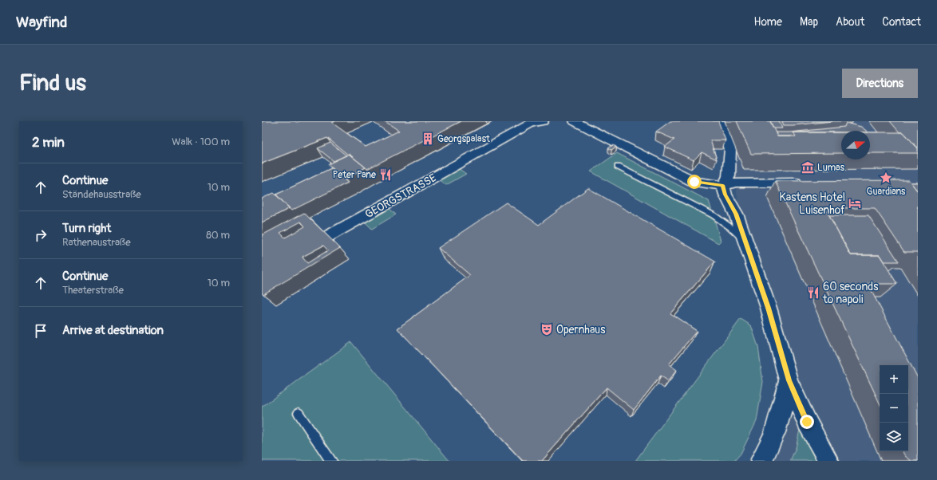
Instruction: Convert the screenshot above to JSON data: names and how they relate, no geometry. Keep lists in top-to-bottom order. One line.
{"streets":{"street":["GEORGSTRASSE"]},"places":{"building":["Georgspalast"],"museum":["Lumas"],"restaurant":["Peter Pane","60 seconds to napoli"],"place":["Guardians"],"hotel":["Kastens Hotel Luisenhof"],"theatre":["Opernhaus"]},"north":"right","page":{"header":"Wayfind","nav":["Home","Map","About","Contact"],"buttons":"Directions","title":"Find us","heading":["2 min","Walk · 100 m"],"list":[["Continue","Ständehausstraße","10 m"],["Turn right","Rathenaustraße","80 m"],["Continue","Theaterstraße","10 m"],"Arrive at destination"],"map_buttons":["+","−"]}}
